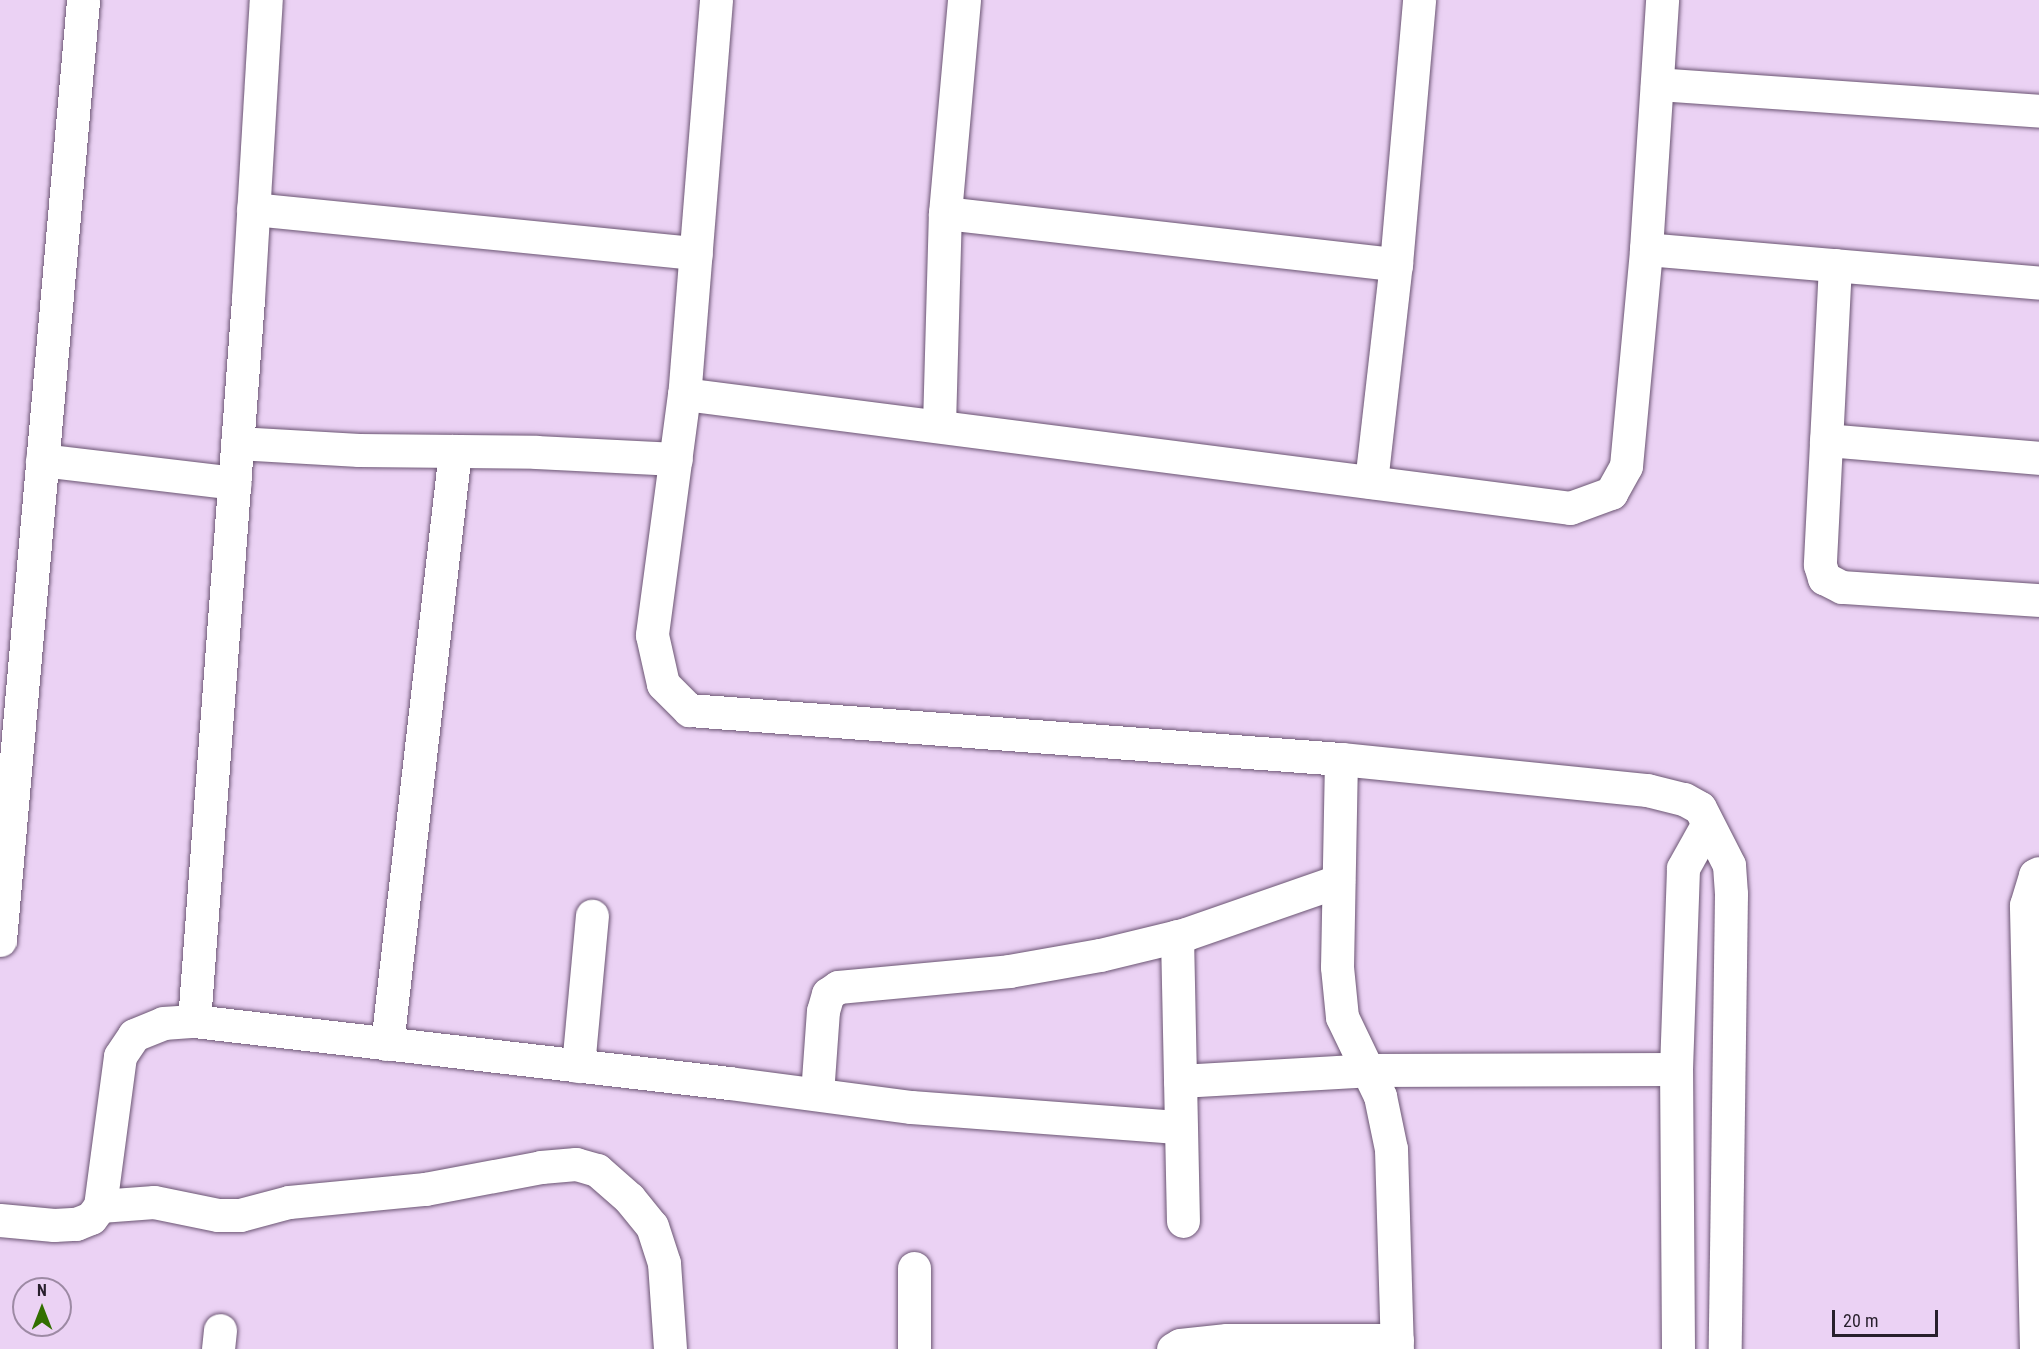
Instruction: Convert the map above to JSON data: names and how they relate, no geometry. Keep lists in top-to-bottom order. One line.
{"scale_bar":"20 m","north":"top"}
